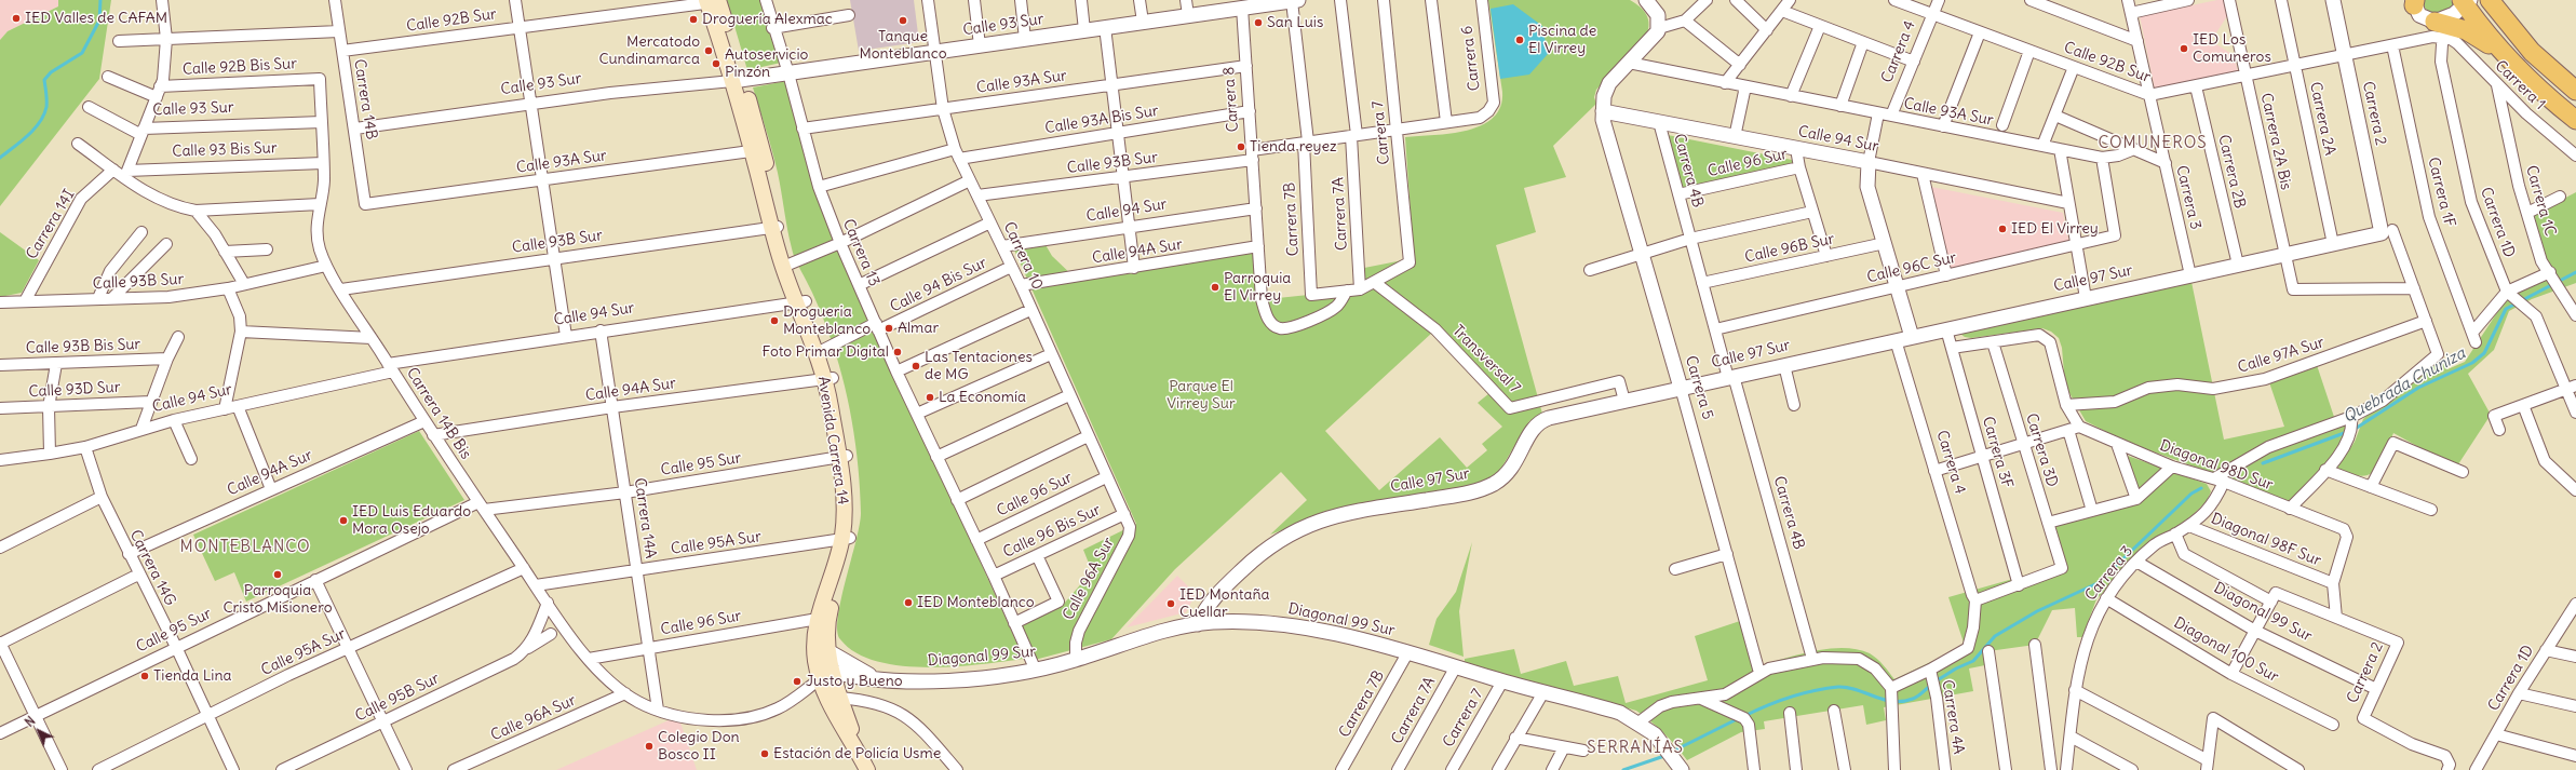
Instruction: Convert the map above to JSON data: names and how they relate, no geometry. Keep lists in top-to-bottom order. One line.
{"streets":{"main road":["Avenida Carrera 14"],"street":["Calle 92B Sur","Calle 93 Sur","Carrera 4","Carrera 6","Calle 92B Bis Sur","Calle 93A Sur","Carrera 1","Carrera 14B","Carrera 8","Carrera 2","Carrera 2A","Calle 93A Bis Sur","Carrera 7","Calle 94 Sur","Carrera 2A Bis","Calle 93 Bis Sur","Calle 93B Sur","Calle 96 Sur","Carrera 4B","Carrera 2B","Carrera 1F","Carrera 3","Carrera 1C","Carrera 7A","Carrera 7B","Carrera 1D","Carrera 14I","Calle 96B Sur","Calle 94A Sur","Carrera 13","Carrera 10","Calle 96C Sur","Calle 97 Sur","Calle 94 Bis Sur","Calle 93B Bis Sur","Calle 97A Sur","Transversal 7","Carrera 5","Calle 93D Sur","Carrera 14B Bis","Carrera 3D","Carrera 3F","Calle 95 Sur","Diagonal 98D Sur","Carrera 14A","Calle 96 Bis Sur","Diagonal 98F Sur","Calle 95A Sur","Carrera 14G","Calle 96A Sur","Diagonal 99 Sur","Diagonal 100 Sur","Calle 95B Sur","Carrera 4A"]},"crossings":[["Calle 92B Sur","Carrera 4"],["Calle 92B Sur","Carrera 1"],["Calle 92B Sur","Carrera 14B"],["Calle 92B Sur","Carrera 2"],["Calle 92B Sur","Carrera 2A"],["Calle 92B Sur","Carrera 2A Bis"],["Calle 92B Sur","Carrera 2B"],["Calle 92B Sur","Carrera 1F"],["Calle 92B Sur","Carrera 3"],["Calle 92B Sur","Carrera 1D"],["Calle 92B Sur","Avenida Carrera 14"],["Calle 93 Sur","Carrera 14B"],["Calle 93 Sur","Carrera 8"],["Calle 93 Sur","Carrera 7B"],["Calle 93 Sur","Carrera 13"],["Calle 93 Sur","Carrera 10"],["Calle 93 Sur","Carrera 14B Bis"],["Calle 93 Sur","Avenida Carrera 14"],["Carrera 4","Calle 93A Sur"],["Carrera 4","Calle 97 Sur"],["Carrera 6","Calle 93B Sur"],["Calle 92B Bis Sur","Carrera 14B Bis"],["Calle 93A Sur","Carrera 14B"],["Calle 93A Sur","Carrera 8"],["Calle 93A Sur","Carrera 13"],["Calle 93A Sur","Carrera 10"],["Calle 93A Sur","Calle 96C Sur"],["Calle 93A Sur","Carrera 5"],["Calle 93A Sur","Avenida Carrera 14"],["Carrera 1","Carrera 1C"],["Carrera 1","Carrera 1D"],["Carrera 8","Calle 93A Bis Sur"],["Carrera 8","Calle 94 Sur"],["Carrera 8","Calle 93B Sur"],["Carrera 8","Carrera 7B"],["Carrera 8","Calle 94A Sur"],["Carrera 2","Carrera 2A Bis"],["Carrera 2","Calle 97 Sur"],["Carrera 2","Calle 97A Sur"],["Carrera 2","Diagonal 99 Sur"],["Carrera 2A","Calle 97 Sur"],["Calle 93A Bis Sur","Carrera 13"],["Calle 93A Bis Sur","Carrera 10"],["Carrera 7","Calle 93B Sur"],["Carrera 7","Transversal 7"],["Carrera 7","Diagonal 99 Sur"],["Calle 94 Sur","Carrera 4B"],["Calle 94 Sur","Carrera 10"],["Calle 94 Sur","Carrera 5"],["Calle 94 Sur","Carrera 14B Bis"],["Calle 94 Sur","Avenida Carrera 14"],["Calle 94 Sur","Carrera 14A"],["Calle 94 Sur","Carrera 14G"],["Carrera 2A Bis","Calle 97 Sur"],["Calle 93 Bis Sur","Carrera 14B Bis"],["Calle 93B Sur","Carrera 7A"],["Calle 93B Sur","Carrera 7B"],["Calle 93B Sur","Carrera 14I"],["Calle 93B Sur","Carrera 10"],["Calle 93B Sur","Carrera 14B Bis"],["Calle 93B Sur","Avenida Carrera 14"],["Calle 96 Sur","Carrera 4B"],["Calle 96 Sur","Carrera 13"],["Calle 96 Sur","Carrera 10"],["Calle 96 Sur","Carrera 14B Bis"],["Calle 96 Sur","Avenida Carrera 14"],["Calle 96 Sur","Carrera 14A"],["Carrera 4B","Calle 96B Sur"],["Carrera 4B","Calle 96C Sur"],["Carrera 4B","Calle 97 Sur"],["Carrera 2B","Calle 97 Sur"],["Carrera 1F","Carrera 1D"],["Carrera 3","Calle 97 Sur"],["Carrera 3","Diagonal 98D Sur"],["Carrera 3","Diagonal 98F Sur"],["Carrera 3","Diagonal 99 Sur"],["Carrera 3","Diagonal 100 Sur"],["Carrera 7A","Diagonal 99 Sur"],["Carrera 7B","Diagonal 99 Sur"],["Calle 94A Sur","Carrera 10"],["Calle 94A Sur","Carrera 14B Bis"],["Calle 94A Sur","Avenida Carrera 14"],["Calle 94A Sur","Carrera 14A"],["Calle 94A Sur","Carrera 14G"],["Carrera 13","Calle 94 Bis Sur"],["Carrera 13","Calle 96 Bis Sur"],["Carrera 13","Calle 96A Sur"],["Carrera 13","Diagonal 99 Sur"],["Carrera 10","Calle 94 Bis Sur"],["Carrera 10","Calle 96 Bis Sur"],["Carrera 10","Calle 96A Sur"],["Calle 97 Sur","Transversal 7"],["Calle 97 Sur","Carrera 5"],["Calle 97 Sur","Carrera 3F"],["Calle 97 Sur","Diagonal 99 Sur"],["Calle 94 Bis Sur","Avenida Carrera 14"],["Carrera 14B Bis","Calle 95 Sur"],["Carrera 14B Bis","Carrera 14A"],["Carrera 14B Bis","Calle 95A Sur"],["Carrera 14B Bis","Calle 96A Sur"],["Carrera 14B Bis","Calle 95B Sur"],["Avenida Carrera 14","Calle 95 Sur"],["Avenida Carrera 14","Calle 95A Sur"],["Avenida Carrera 14","Diagonal 99 Sur"],["Carrera 3D","Carrera 3F"],["Calle 95 Sur","Carrera 14A"],["Calle 95 Sur","Carrera 14G"],["Diagonal 98D Sur","Diagonal 98F Sur"],["Carrera 14A","Calle 95A Sur"],["Calle 96 Bis Sur","Calle 96A Sur"],["Calle 95A Sur","Carrera 14G"],["Calle 96A Sur","Diagonal 99 Sur"]],"districts":["COMUNEROS","MONTEBLANCO","SERRANÍAS"],"water":["Quebrada Chuniza"],"parks":["Parque El Virrey Sur"],"places":["IED Valles de CAFAM","Droguería Alexmac","Tanque Monteblanco","San Luis","Piscina de El Virrey","IED Los Comuneros","Mercatodo Cundinamarca","Autoservicio Pinzón","Tienda reyez","IED El Virrey","Parroquia El Virrey","Drogueria Monteblanco","Almar","Foto Primar Digital","Las Tentaciones de MG","La Economía","IED Luis Eduardo Mora Osejo","Parroquia Cristo Misionero","IED Monteblanco","IED Montaña Cuellar","Tienda Lina","Justo y Bueno","Colegio Don Bosco II","Estación de Policía Usme"],"north":"top left"}
